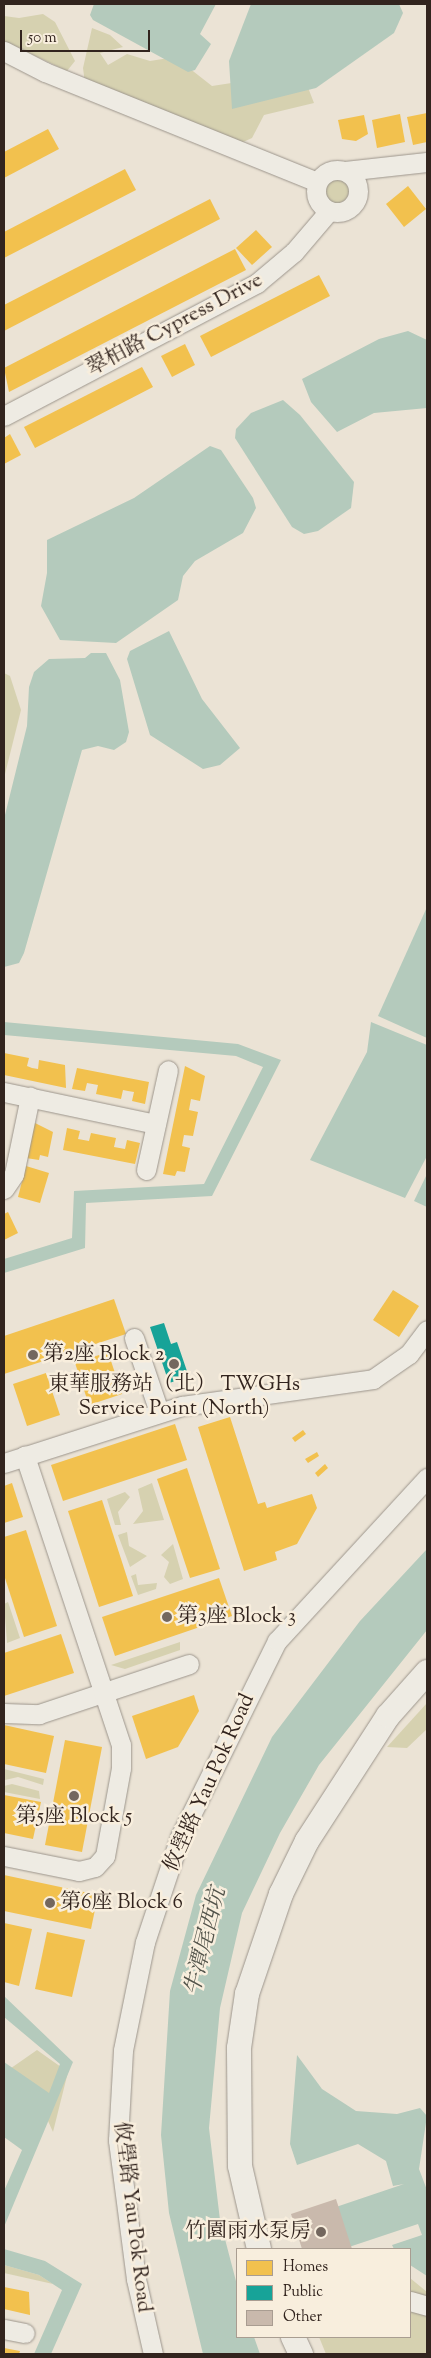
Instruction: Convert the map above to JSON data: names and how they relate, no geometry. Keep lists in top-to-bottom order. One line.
{"streets":{"street":["翠柏路 Cypress Drive","攸壆路 Yau Pok Road"]},"water":["牛潭尾西坑"],"places":["第2座 Block 2","東華服務站（北） TWGHs Service Point (North)","第3座 Block 3","第5座 Block 5","第6座 Block 6","竹園雨水泵房"],"legend":["Homes","Public","Other"],"scale_bar":"50 m"}
